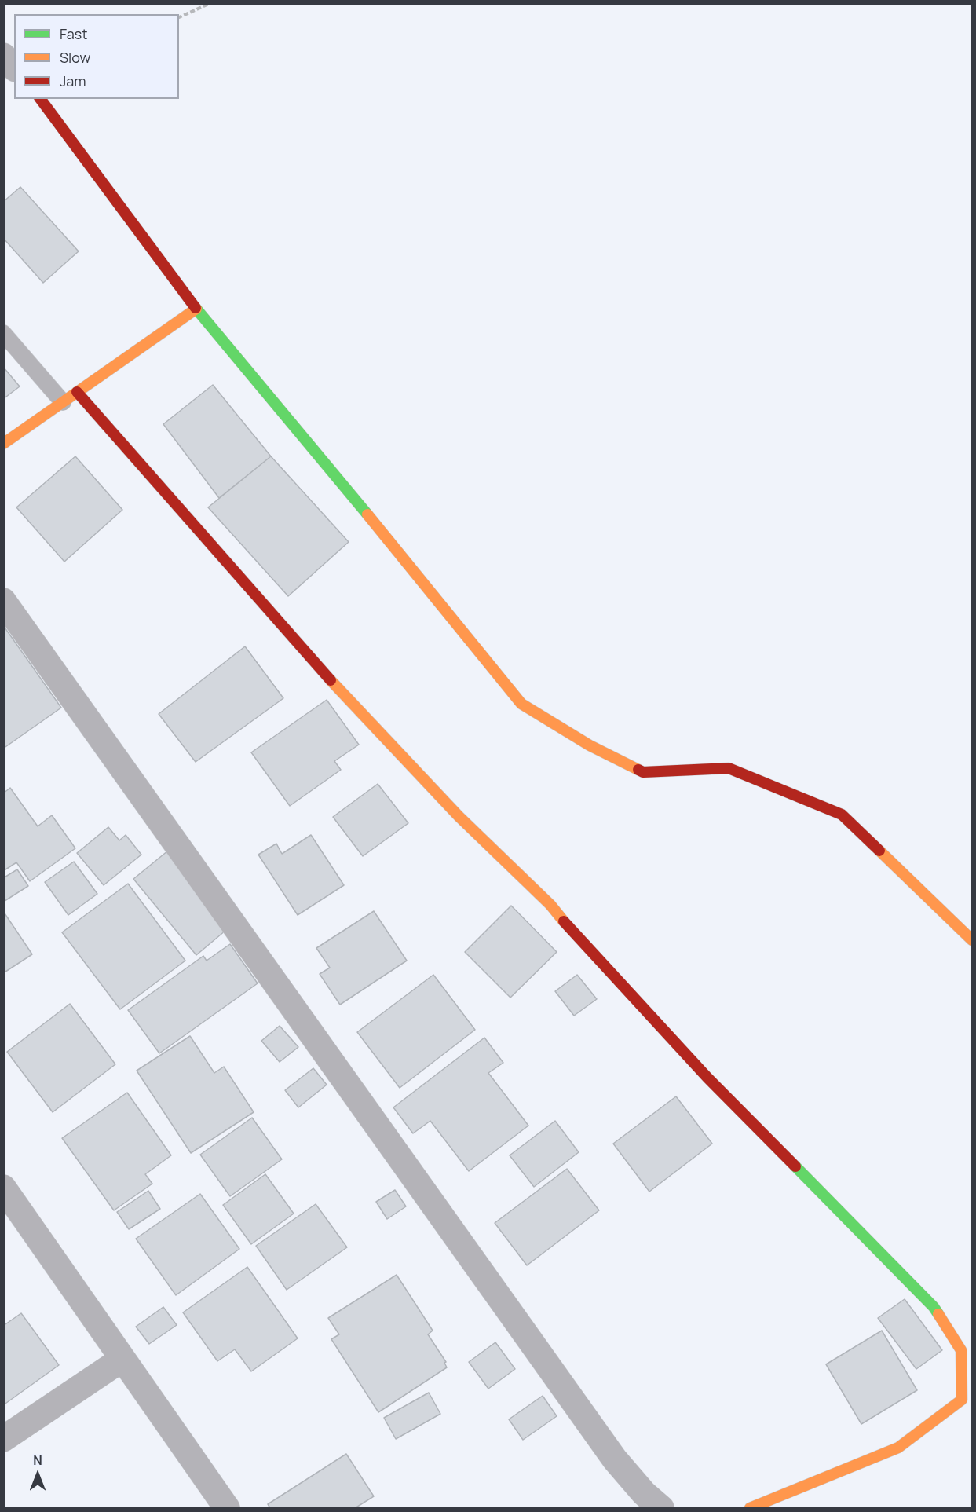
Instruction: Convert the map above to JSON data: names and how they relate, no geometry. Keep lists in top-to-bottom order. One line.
{"legend":["Fast","Slow","Jam"],"north":"top"}
